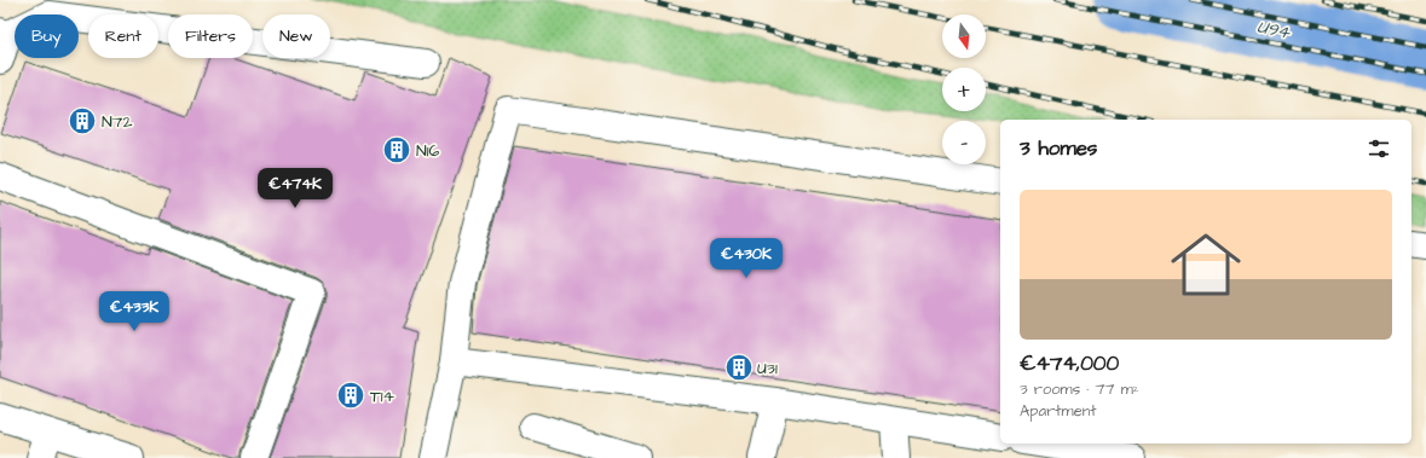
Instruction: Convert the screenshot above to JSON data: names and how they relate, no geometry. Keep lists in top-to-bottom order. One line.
{"water":["U94"],"places":{"building":["N72","N16","U31","T14"]},"north":"bottom","page":{"map_buttons":["+","−"],"chip":["Buy","Rent","Filters","New"],"heading":"3 homes","price":["€474K","€430K","€433K"],"list":[{"name":"€474,000","note":"3 rooms · 77 m² · Apartment"}]}}
